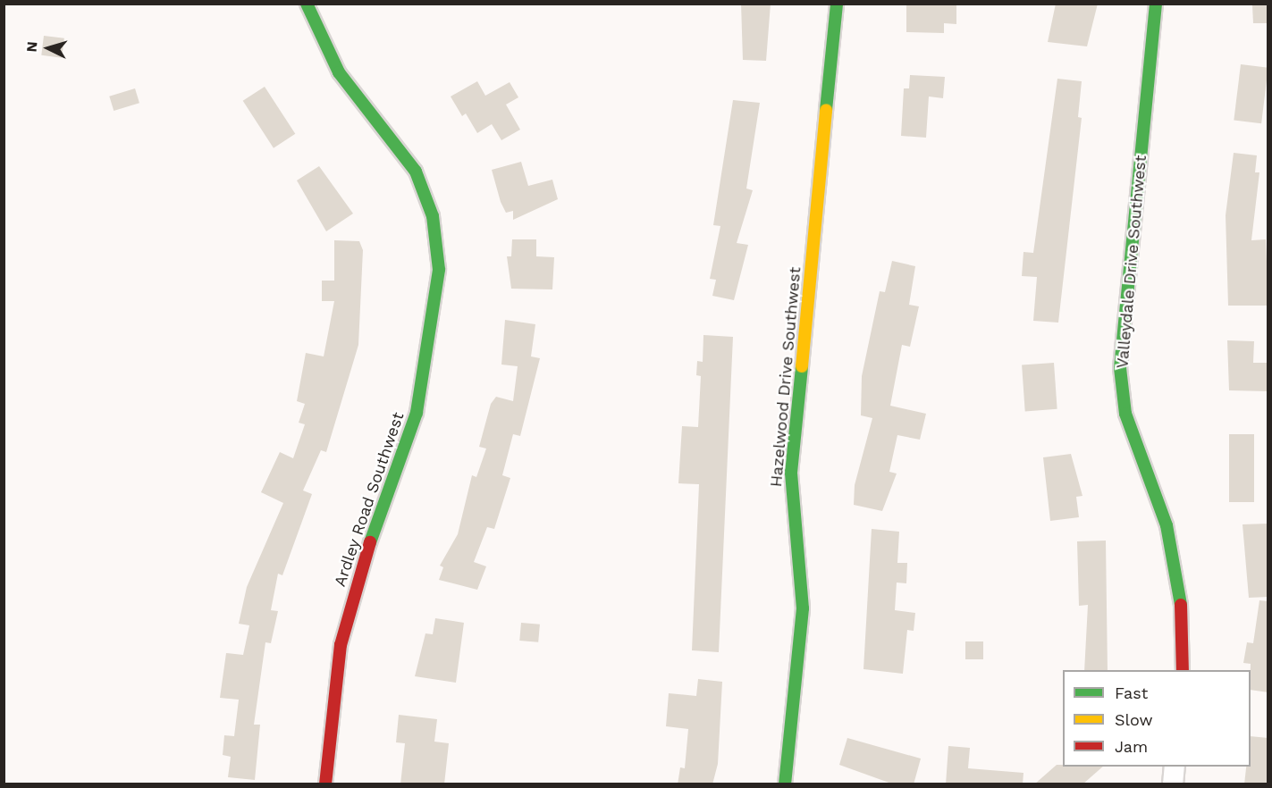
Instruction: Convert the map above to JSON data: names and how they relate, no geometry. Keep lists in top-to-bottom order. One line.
{"streets":{"street":["Valleydale Drive Southwest","Hazelwood Drive Southwest","Ardley Road Southwest"]},"legend":["Fast","Slow","Jam"],"north":"left"}
